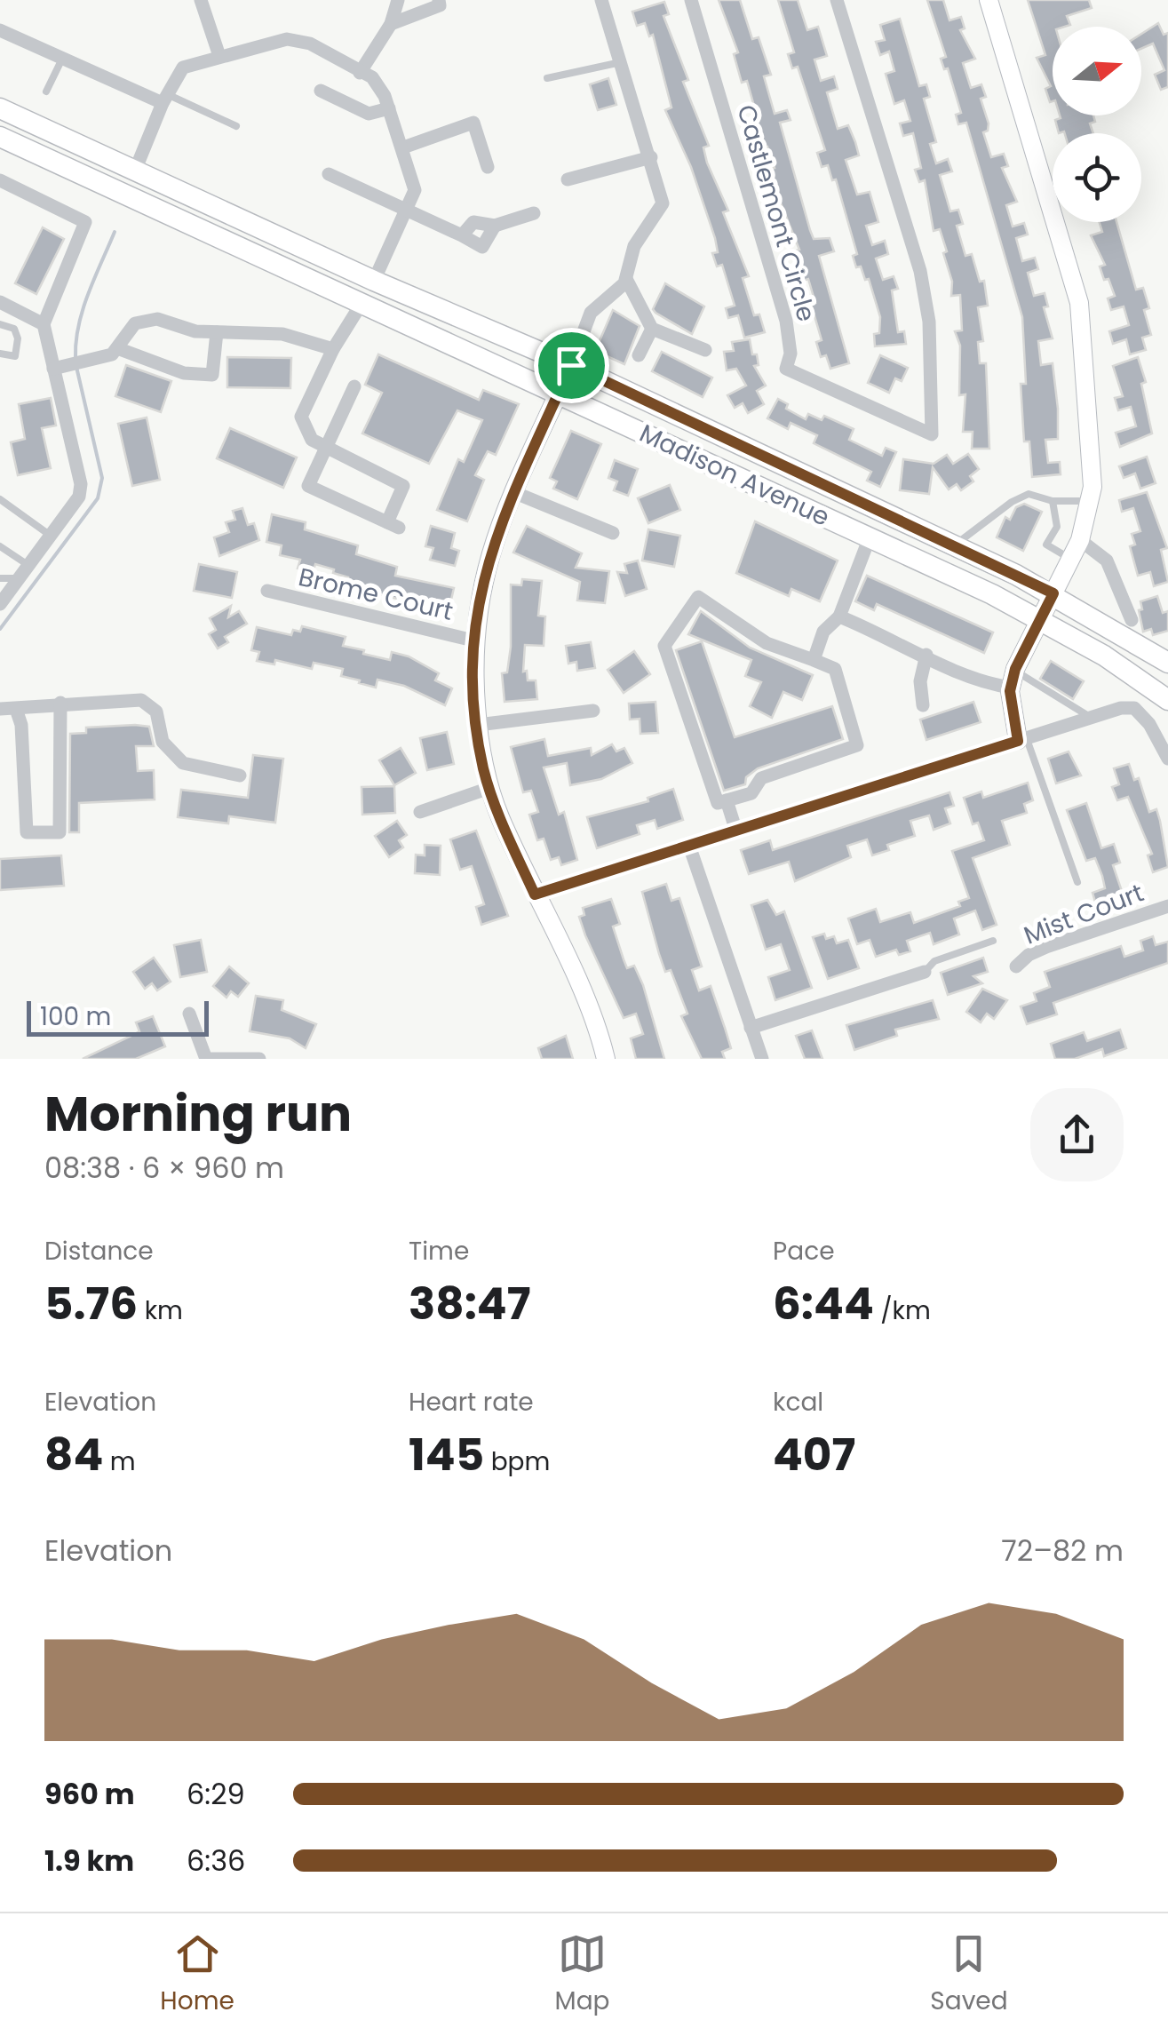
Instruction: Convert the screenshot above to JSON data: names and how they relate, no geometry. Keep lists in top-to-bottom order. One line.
{"streets":{"main road":["Madison Avenue"],"street":["Castlemont Circle","Brome Court","Mist Court"]},"scale_bar":"100 m","north":"right","page":{"scale":"100 m","heading":["Morning run","08:38 · 6 × 960 m"],"stats":[["Distance","5.76 km"],["Time","38:47"],["Pace","6:44 /km"],["Elevation","84 m"],["Heart rate","145 bpm"],["kcal","407"]],"chart":["Elevation","72–82 m"],"list":[{"name":"960 m","note":"6:29"},{"name":"1.9 km","note":"6:36"}],"tabs":["Home","Map","Saved"]}}
